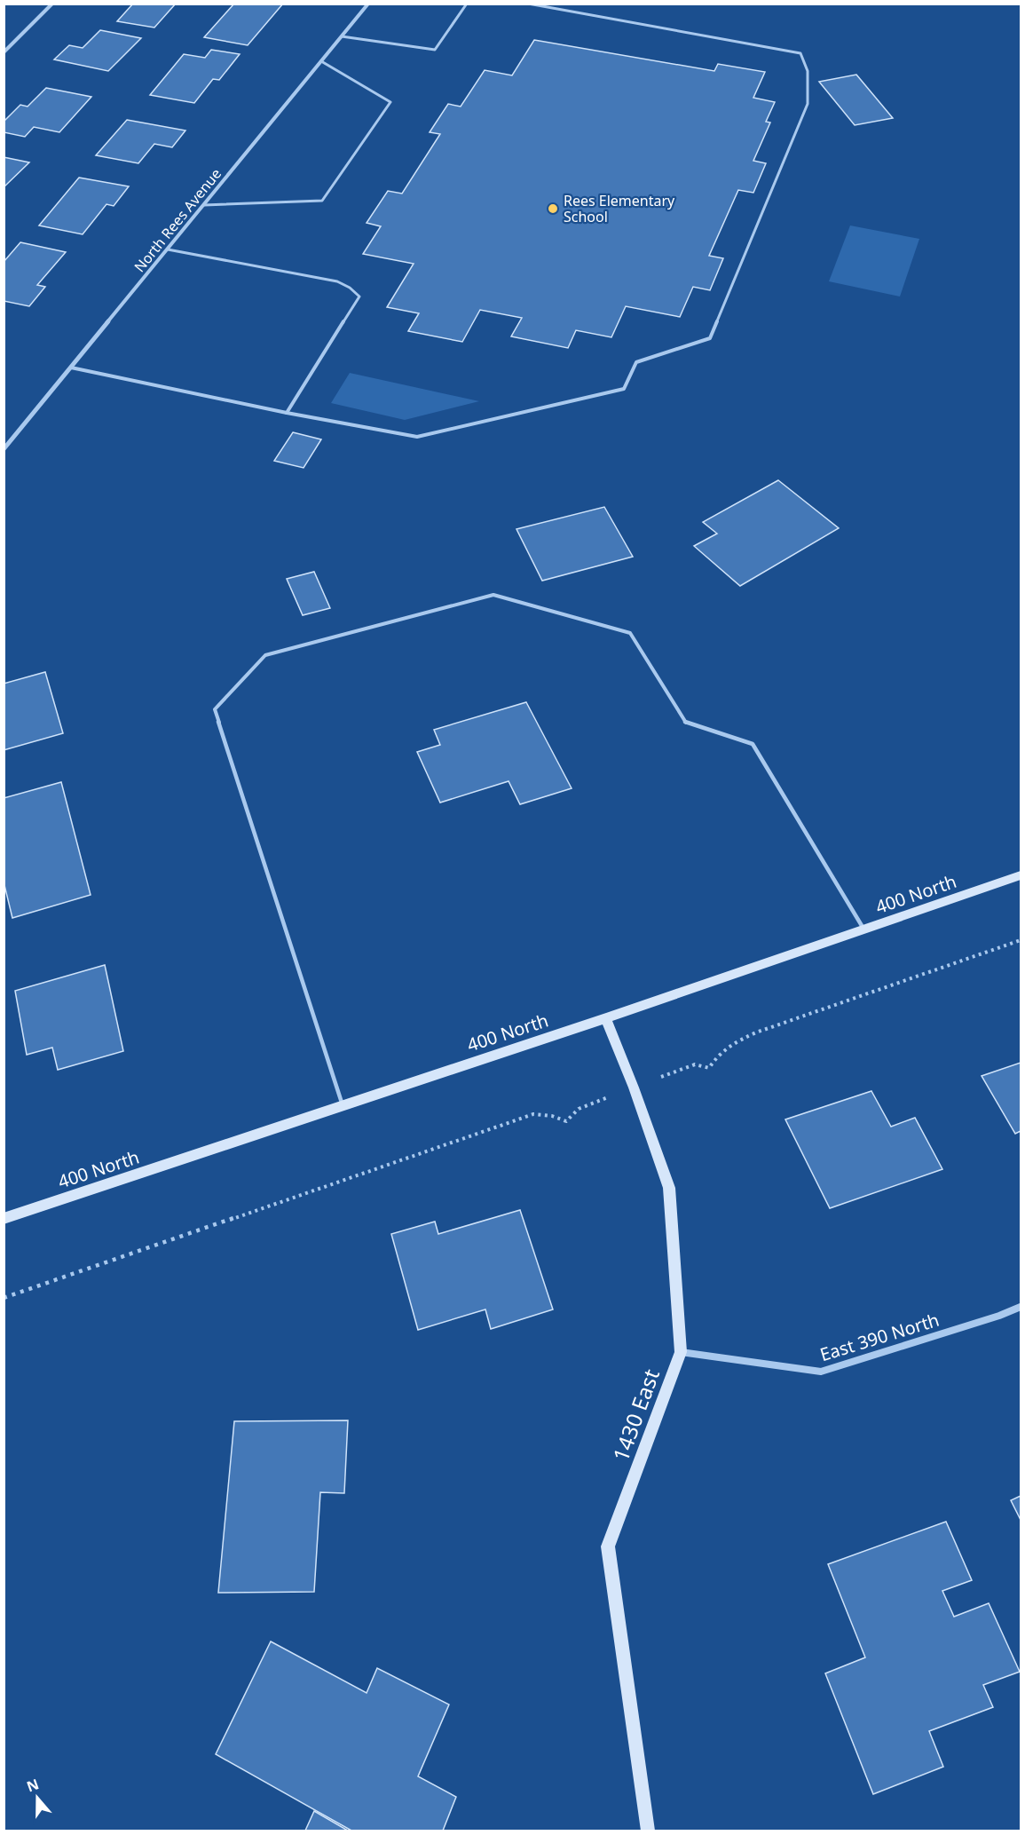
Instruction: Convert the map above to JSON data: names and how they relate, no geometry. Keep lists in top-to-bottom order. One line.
{"streets":{"main road":["400 North","1430 East"],"street":["North Rees Avenue","East 390 North"]},"crossings":[["400 North","1430 East"],["East 390 North","1430 East"]],"places":["Rees Elementary School"],"north":"top"}
